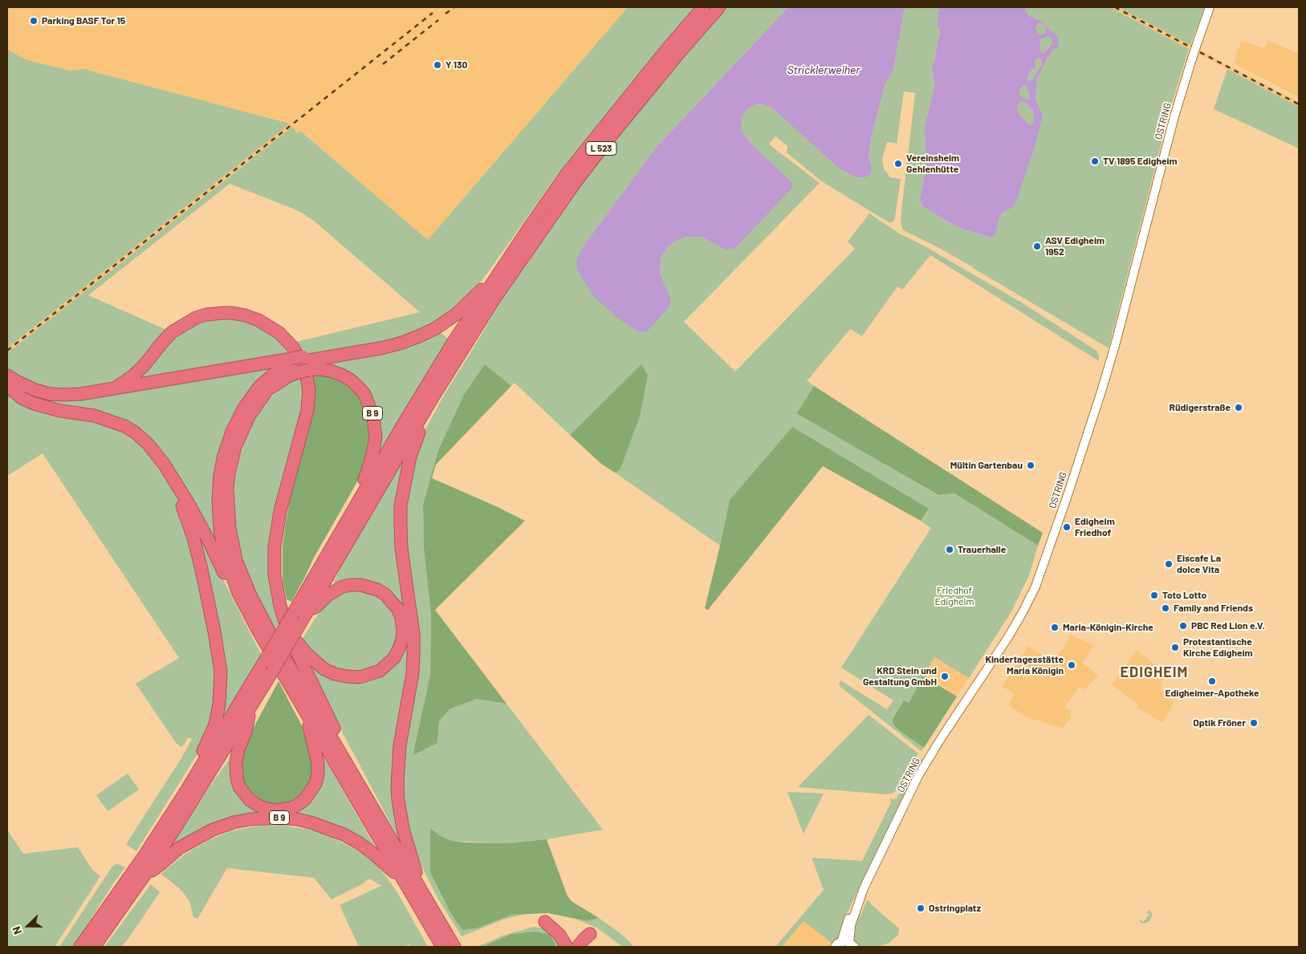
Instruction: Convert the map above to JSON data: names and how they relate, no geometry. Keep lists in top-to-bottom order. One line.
{"streets":{"highway":["L 523","B 9"],"street":["OSTRING"]},"districts":["EDIGHEIM"],"water":["Stricklerweiher"],"parks":["Friedhof Edigheim"],"places":["Parking BASF Tor 15","Y 130","TV 1895 Edigheim","Vereinsheim Gehlenhütte","ASV Edigheim 1952","Rüdigerstraße","Mültin Gartenbau","Edigheim Friedhof","Trauerhalle","Eiscafe La dolce Vita","Toto Lotto","Family and Friends","PBC Red Lion e.V.","Maria-Königin-Kirche","Protestantische Kirche Edigheim","Kindertagesstätte Maria Königin","KRD Stein und Gestaltung GmbH","Edigheimer-Apotheke","Optik Fröner","Ostringplatz"],"north":"left"}
